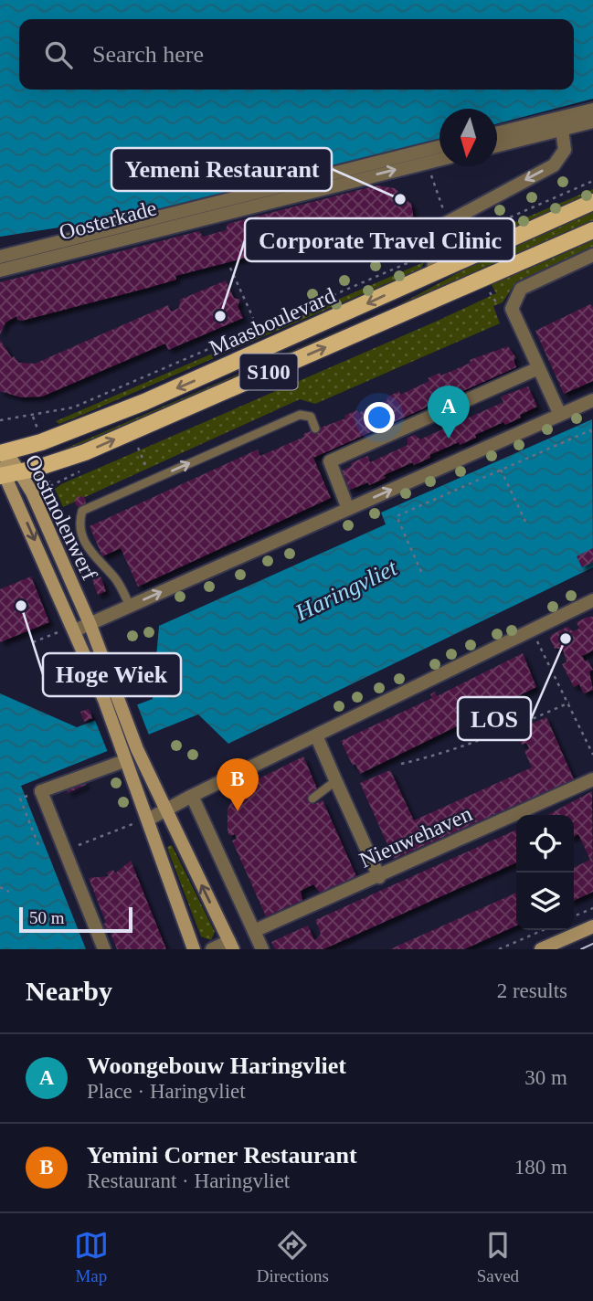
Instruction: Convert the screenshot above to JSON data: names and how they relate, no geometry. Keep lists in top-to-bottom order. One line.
{"streets":{"main road":["Maasboulevard","S100","Oostmolenwerf"],"street":["Oosterkade","Nieuwehaven"]},"crossings":[["Maasboulevard","Oostmolenwerf"]],"water":["Haringvliet"],"places":["Yemeni Restaurant","Corporate Travel Clinic","Hoge Wiek","LOS"],"scale_bar":"50 m","north":"bottom","page":{"search":"Search here","pins":["A","B"],"scale":"50 m","heading":["Nearby","2 results"],"list":[{"mark":"A","name":"Woongebouw Haringvliet","note":"Place · Haringvliet","value":"30 m"},{"mark":"B","name":"Yemini Corner Restaurant","note":"Restaurant · Haringvliet","value":"180 m"}],"nav":["Map","Directions","Saved"]}}
